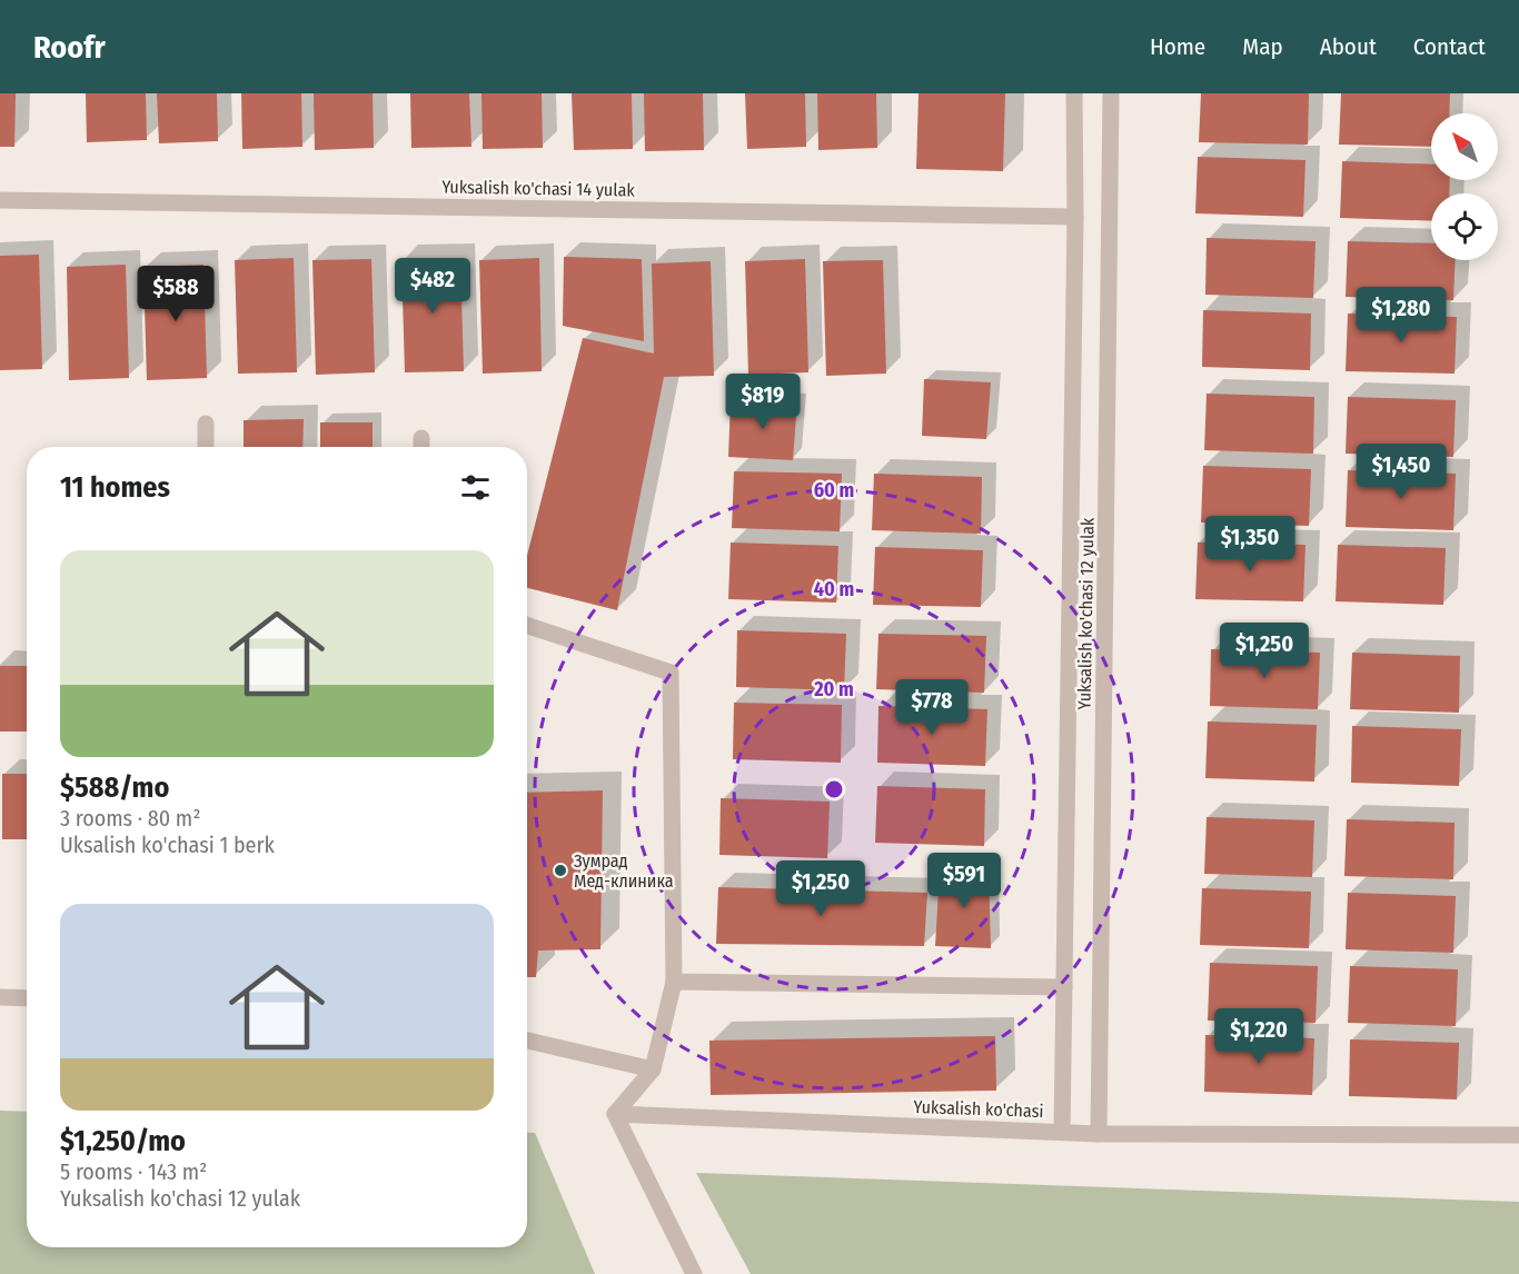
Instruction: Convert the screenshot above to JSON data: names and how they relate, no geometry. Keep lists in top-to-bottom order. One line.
{"streets":{"street":["Yuksalish ko'chasi 14 yulak","Yuksalish ko'chasi 12 yulak","Yuksalish ko'chasi"]},"crossings":[["Yuksalish ko'chasi 14 yulak","Yuksalish ko'chasi 12 yulak"],["Yuksalish ko'chasi 12 yulak","Yuksalish ko'chasi"]],"places":["Зумрад Мед-клиника"],"north":"top left","page":{"header":"Roofr","nav":["Home","Map","About","Contact"],"price":["$482","$588","$1,280","$819","$1,450","$1,350","$1,250","$778","$591","$1,250","$1,220"],"heading":"11 homes","list":[{"name":"$588/mo","note":"3 rooms · 80 m² · Uksalish ko'chasi 1 berk"},{"name":"$1,250/mo","note":"5 rooms · 143 m² · Yuksalish ko'chasi 12 yulak"}]},"rings":["60 m","40 m","20 m"]}
